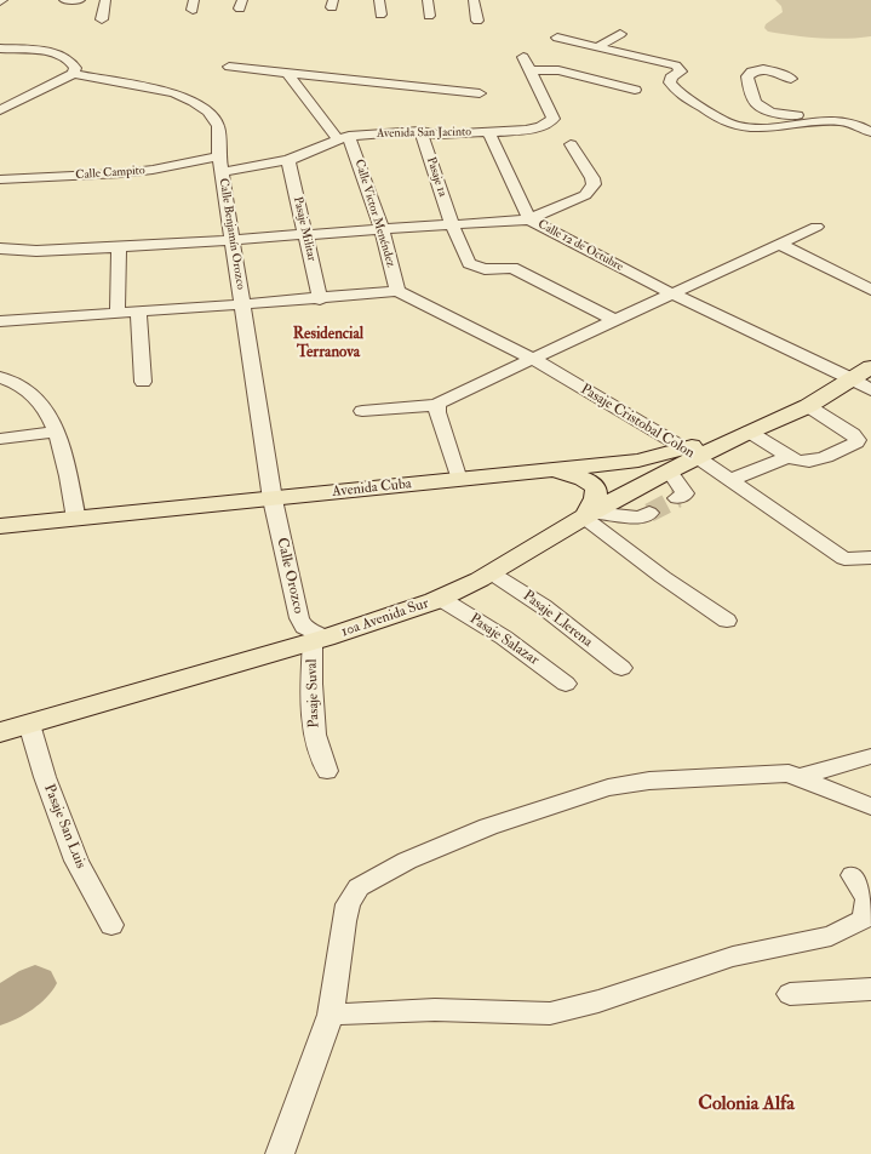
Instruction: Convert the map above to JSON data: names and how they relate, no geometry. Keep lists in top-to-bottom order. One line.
{"streets":{"main road":["Avenida Cuba","10a Avenida Sur"],"street":["Avenida San Jacinto","Calle Campito","Pasaje 1a","Calle Victor Menéndez","Pasaje Militar","Calle Benjamín Orozco","Calle 12 de Octubre","Pasaje Cristobal Colon","Calle Orozco","Pasaje Llerena","Pasaje Salazar","Pasaje Suval","Pasaje San Luis"]},"crossings":[["Avenida San Jacinto","Pasaje 1a"],["Avenida San Jacinto","Calle Victor Menéndez"],["Avenida San Jacinto","Pasaje Militar"],["Avenida San Jacinto","Calle Benjamín Orozco"],["Calle Campito","Calle Benjamín Orozco"],["Pasaje 1a","Calle 12 de Octubre"],["Calle Victor Menéndez","Calle 12 de Octubre"],["Calle Victor Menéndez","Pasaje Cristobal Colon"],["Pasaje Militar","Calle 12 de Octubre"],["Calle Benjamín Orozco","Calle 12 de Octubre"],["Calle Benjamín Orozco","Avenida Cuba"],["Calle Benjamín Orozco","Calle Orozco"],["Calle 12 de Octubre","10a Avenida Sur"],["Pasaje Cristobal Colon","Avenida Cuba"],["Pasaje Cristobal Colon","10a Avenida Sur"],["Avenida Cuba","Calle Orozco"],["Avenida Cuba","10a Avenida Sur"],["Calle Orozco","10a Avenida Sur"],["Calle Orozco","Pasaje Suval"],["10a Avenida Sur","Pasaje Llerena"],["10a Avenida Sur","Pasaje Salazar"],["10a Avenida Sur","Pasaje Suval"],["10a Avenida Sur","Pasaje San Luis"]],"districts":["Residencial Terranova","Colonia Alfa"]}
